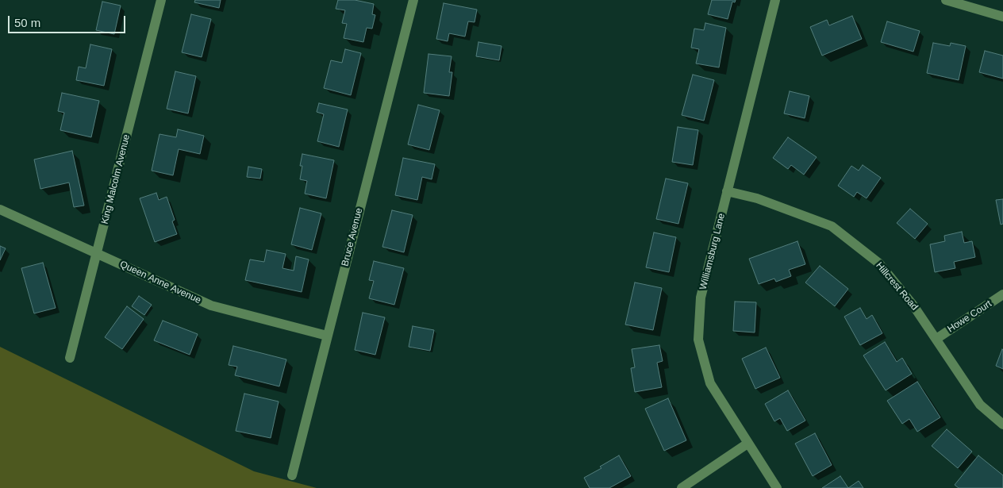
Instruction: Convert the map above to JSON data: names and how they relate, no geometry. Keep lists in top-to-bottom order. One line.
{"streets":{"street":["King Malcolm Avenue","Bruce Avenue","Williamsburg Lane","Queen Anne Avenue","Hillcrest Road","Howe Court"]},"crossings":[["King Malcolm Avenue","Queen Anne Avenue"],["Bruce Avenue","Queen Anne Avenue"],["Williamsburg Lane","Hillcrest Road"],["Hillcrest Road","Howe Court"]],"scale_bar":"50 m"}
